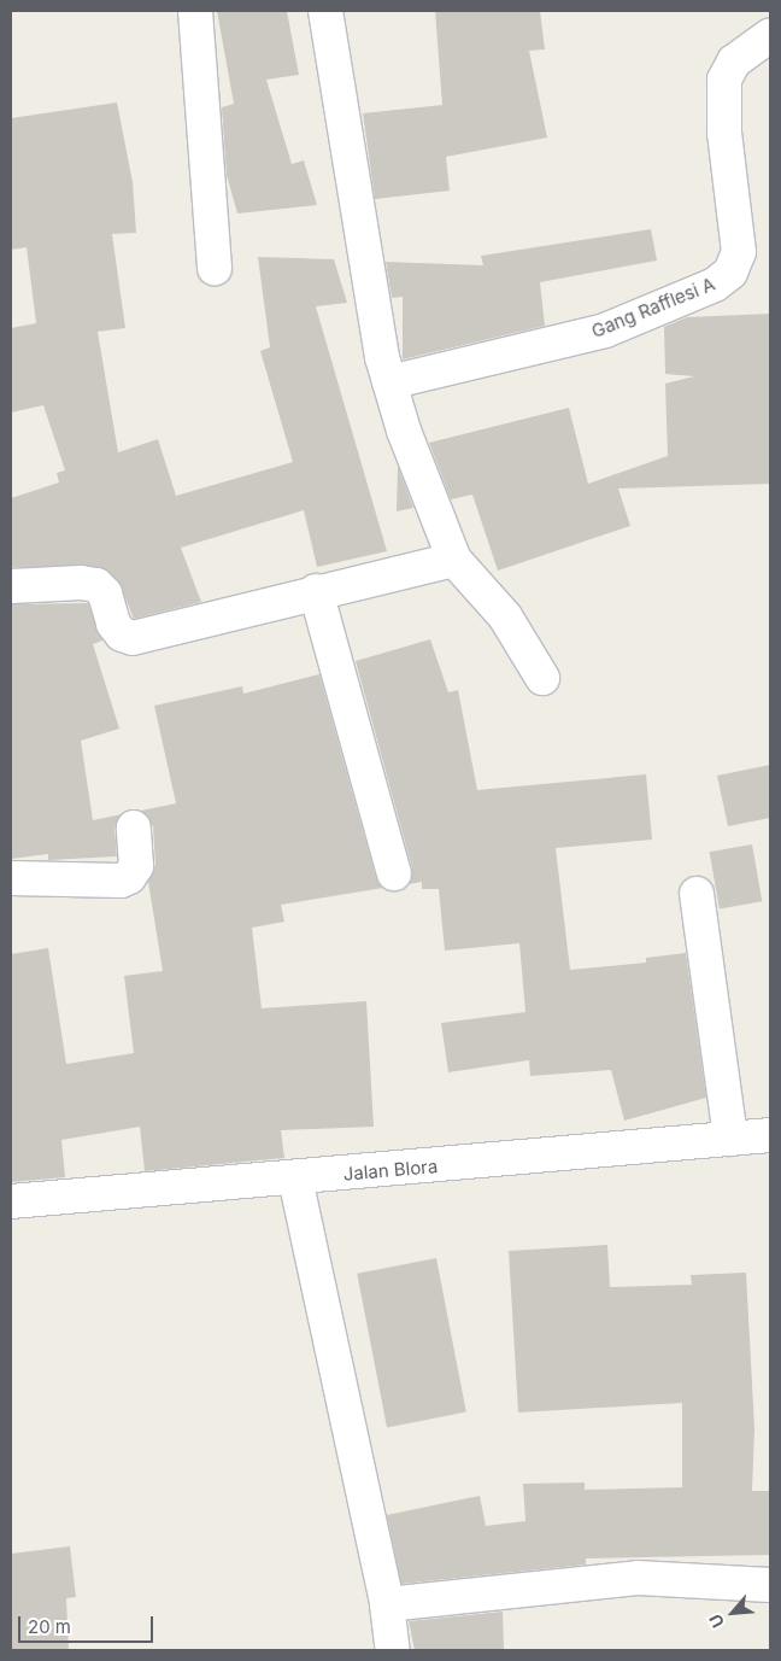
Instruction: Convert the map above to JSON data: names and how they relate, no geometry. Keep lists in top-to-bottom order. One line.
{"streets":{"street":["Gang Rafflesi A","Jalan Blora"]},"scale_bar":"20 m","north":"bottom left"}
